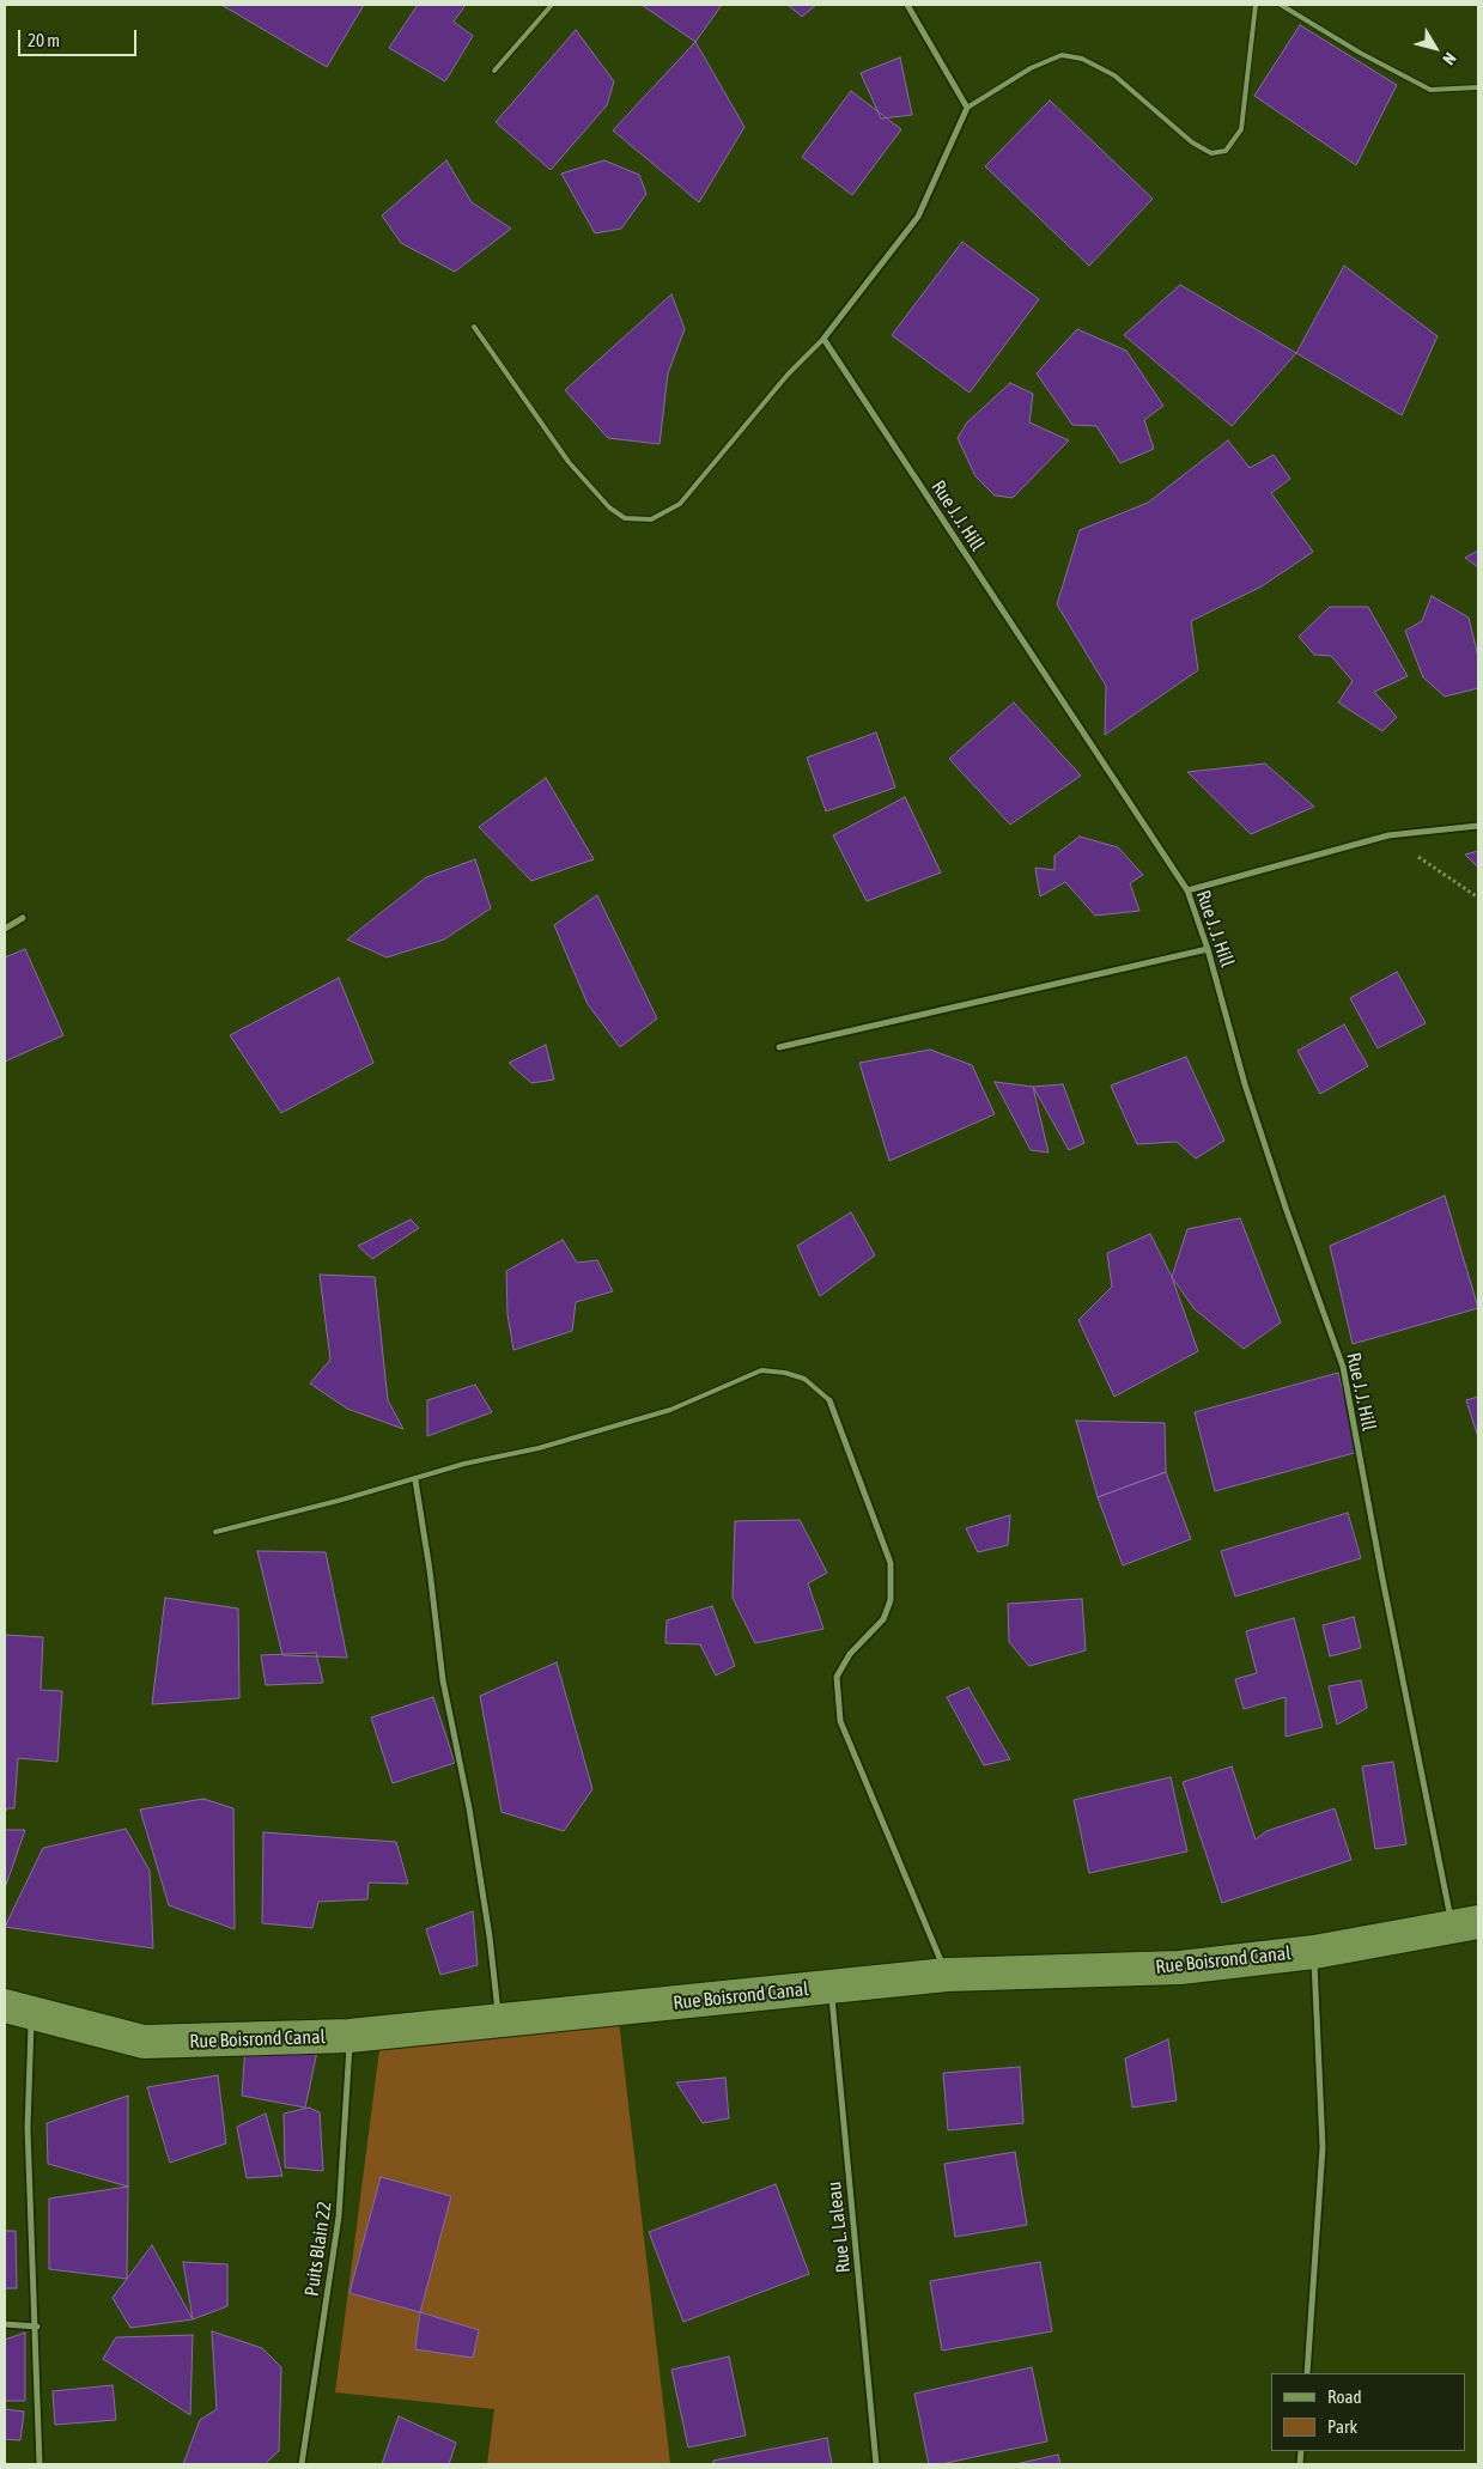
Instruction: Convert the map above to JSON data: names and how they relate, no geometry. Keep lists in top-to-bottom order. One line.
{"streets":{"street":["Rue J. J. Hill","Rue Boisrond Canal","Rue L. Laleau","Puits Blain 22"]},"crossings":[["Rue J. J. Hill","Rue Boisrond Canal"],["Rue Boisrond Canal","Rue L. Laleau"],["Rue Boisrond Canal","Puits Blain 22"]],"legend":["Road","Park"],"scale_bar":"20 m","north":"bottom right"}
